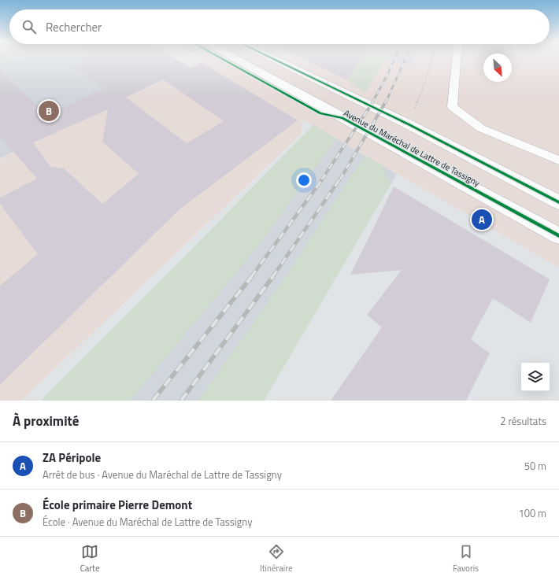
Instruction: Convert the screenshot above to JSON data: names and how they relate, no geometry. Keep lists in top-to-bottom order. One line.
{"streets":{"main road":["Avenue du Maréchal de Lattre de Tassigny"]},"north":"bottom right","page":{"search":"Rechercher","pins":["B","A"],"heading":["À proximité","2 résultats"],"list":[{"mark":"A","name":"ZA Péripole","note":"Arrêt de bus · Avenue du Maréchal de Lattre de Tassigny","value":"50 m"},{"mark":"B","name":"École primaire Pierre Demont","note":"École · Avenue du Maréchal de Lattre de Tassigny","value":"100 m"}],"nav":["Carte","Itinéraire","Favoris"]}}
